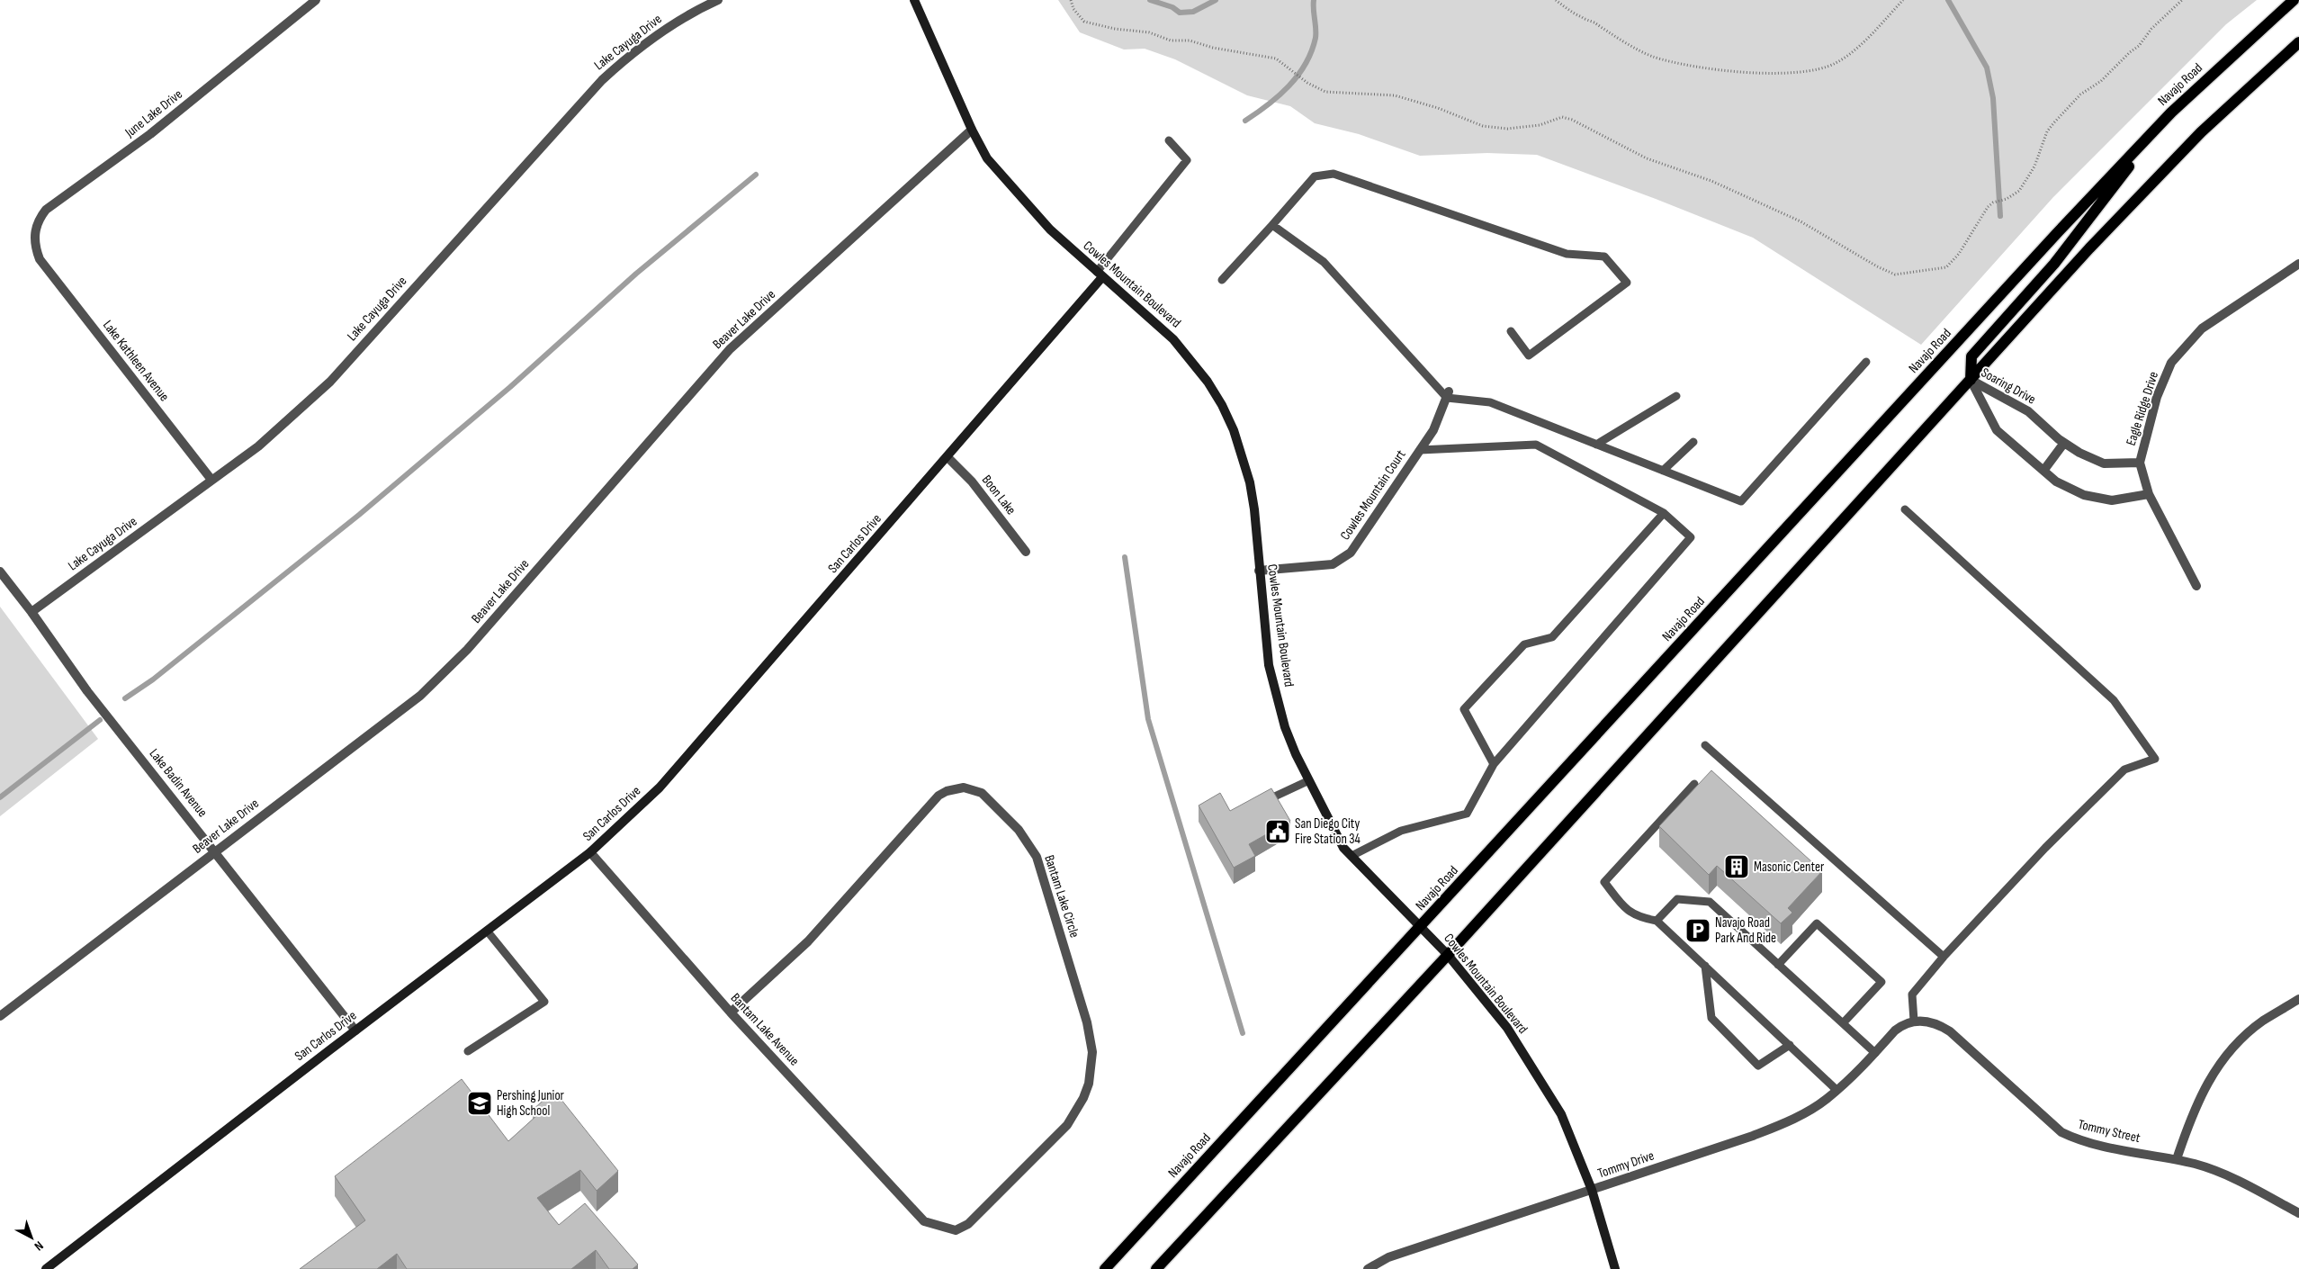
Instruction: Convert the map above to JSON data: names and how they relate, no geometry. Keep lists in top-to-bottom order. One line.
{"streets":{"main road":["Navajo Road"],"street":["Lake Cayuga Drive","June Lake Drive","Cowles Mountain Boulevard","Beaver Lake Drive","Lake Kathleen Avenue","Soaring Drive","Eagle Ridge Drive","Boon Lake","Cowles Mountain Court","San Carlos Drive","Lake Badin Avenue","Bantam Lake Circle","Bantam Lake Avenue","Tommy Street","Tommy Drive"]},"crossings":[["Lake Cayuga Drive","Lake Kathleen Avenue"],["Lake Cayuga Drive","Lake Badin Avenue"],["Navajo Road","Cowles Mountain Boulevard"],["June Lake Drive","Lake Kathleen Avenue"],["Cowles Mountain Boulevard","Beaver Lake Drive"],["Cowles Mountain Boulevard","Cowles Mountain Court"],["Cowles Mountain Boulevard","San Carlos Drive"],["Cowles Mountain Boulevard","Tommy Drive"],["Beaver Lake Drive","Lake Badin Avenue"],["Soaring Drive","Eagle Ridge Drive"],["Boon Lake","San Carlos Drive"],["San Carlos Drive","Lake Badin Avenue"],["San Carlos Drive","Bantam Lake Avenue"],["Bantam Lake Circle","Bantam Lake Avenue"]],"places":{"public building":["San Diego City Fire Station 34"],"building":["Masonic Center"],"parking":["Navajo Road Park And Ride"],"school or university":["Pershing Junior High School"]},"north":"bottom right"}
